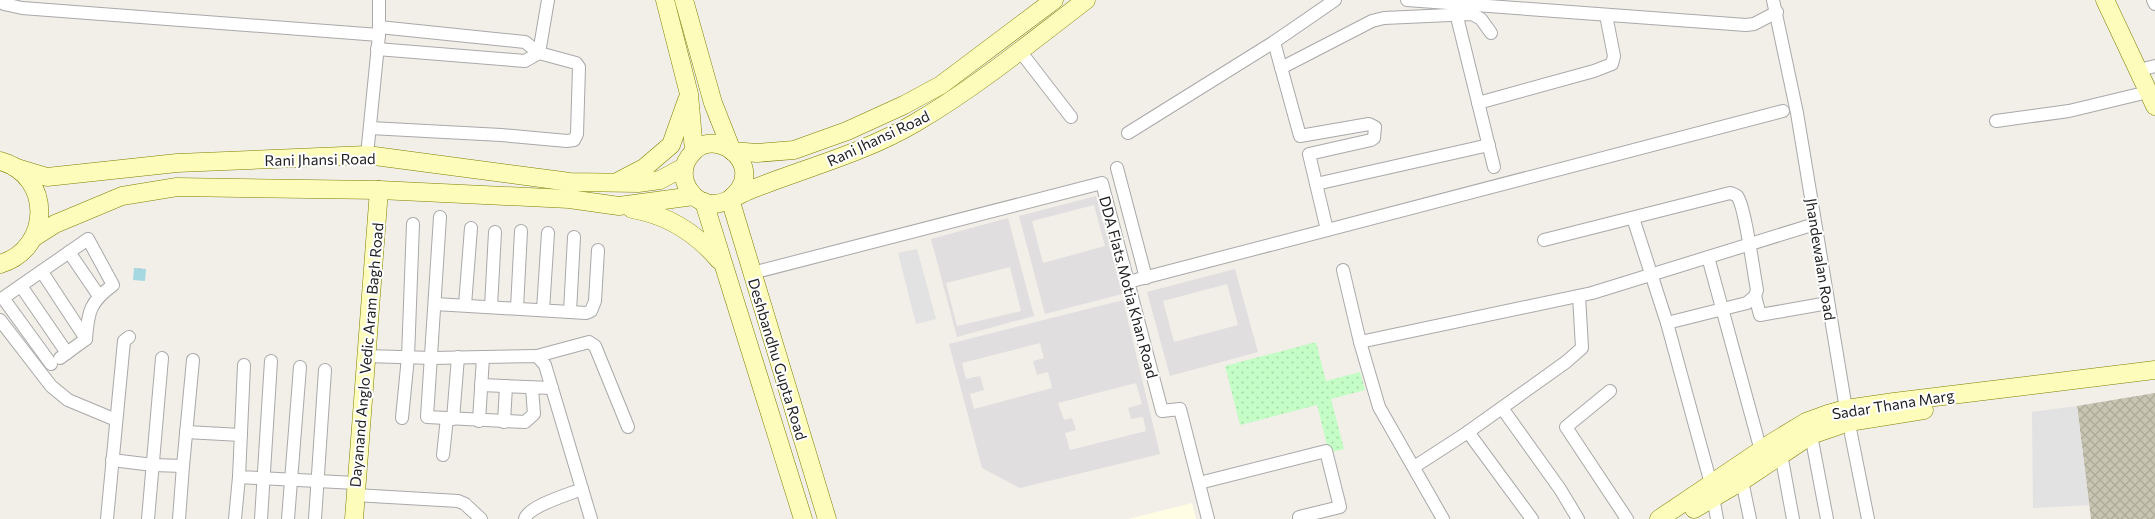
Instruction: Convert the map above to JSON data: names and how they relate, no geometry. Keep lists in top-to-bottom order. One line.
{"streets":{"main road":["Rani Jhansi Road","Dayanand Anglo Vedic Aram Bagh Road","Deshbandhu Gupta Road","Sadar Thana Marg"],"street":["Jhandewalan Road","DDA Flats Motia Khan Road"]},"crossings":[["Rani Jhansi Road","Dayanand Anglo Vedic Aram Bagh Road"],["Rani Jhansi Road","Deshbandhu Gupta Road"],["Jhandewalan Road","Sadar Thana Marg"],["DDA Flats Motia Khan Road","Deshbandhu Gupta Road"]]}
